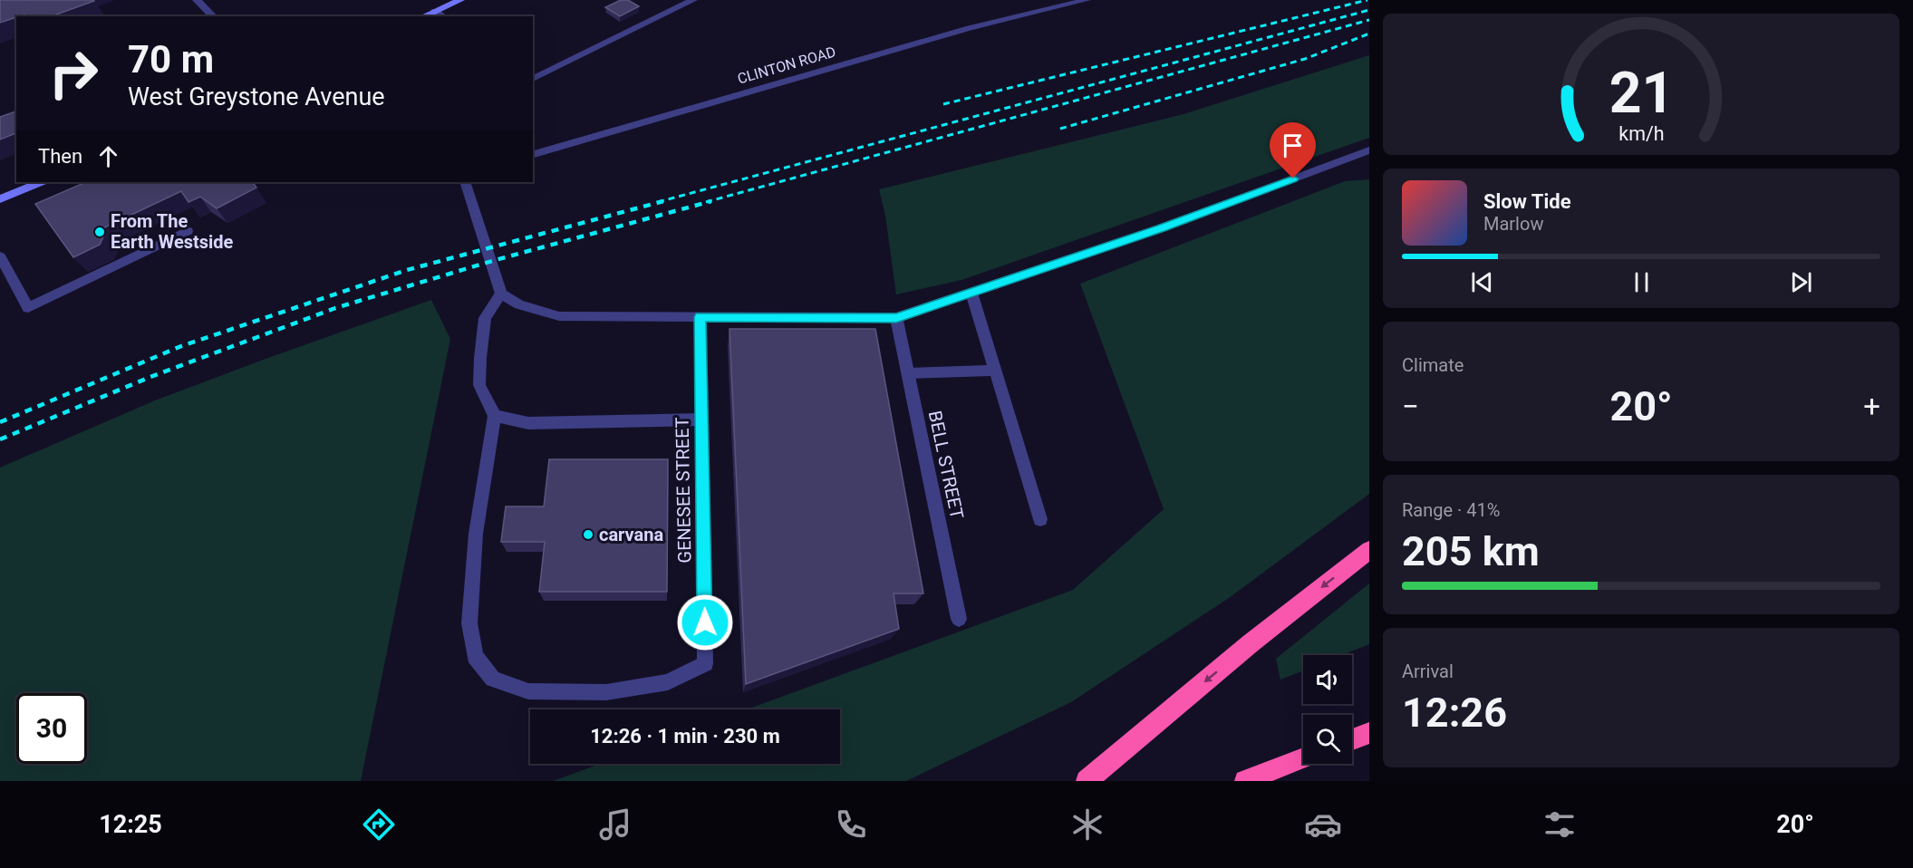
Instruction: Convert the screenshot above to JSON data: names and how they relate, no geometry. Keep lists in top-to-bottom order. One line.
{"streets":{"street":["CLINTON ROAD","BELL STREET","GENESEE STREET"]},"places":["From The Earth Westside","carvana"],"page":{"turn":["70 m","West Greystone Avenue"],"then":"Then","song":["Slow Tide","Marlow"],"tile":["Climate",["Range · 41%","205 km"],["Arrival","12:26"]],"heat":["−","20°","+"],"limit":"30","trip":"12:26 · 1 min · 230 m","tabs":["12:25","20°"],"gauge":["21","km/h"]}}
